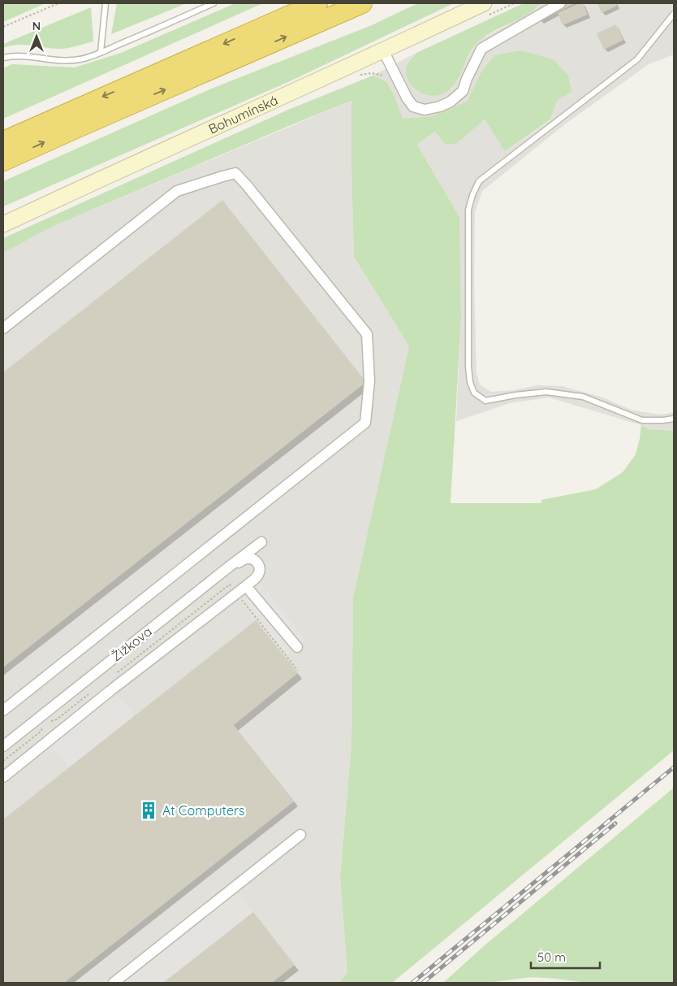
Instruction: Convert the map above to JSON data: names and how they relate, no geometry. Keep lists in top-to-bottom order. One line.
{"streets":{"main road":["Bohumínská"],"street":["Žižkova"]},"places":{"building":["At Computers"]},"scale_bar":"50 m","north":"top"}
